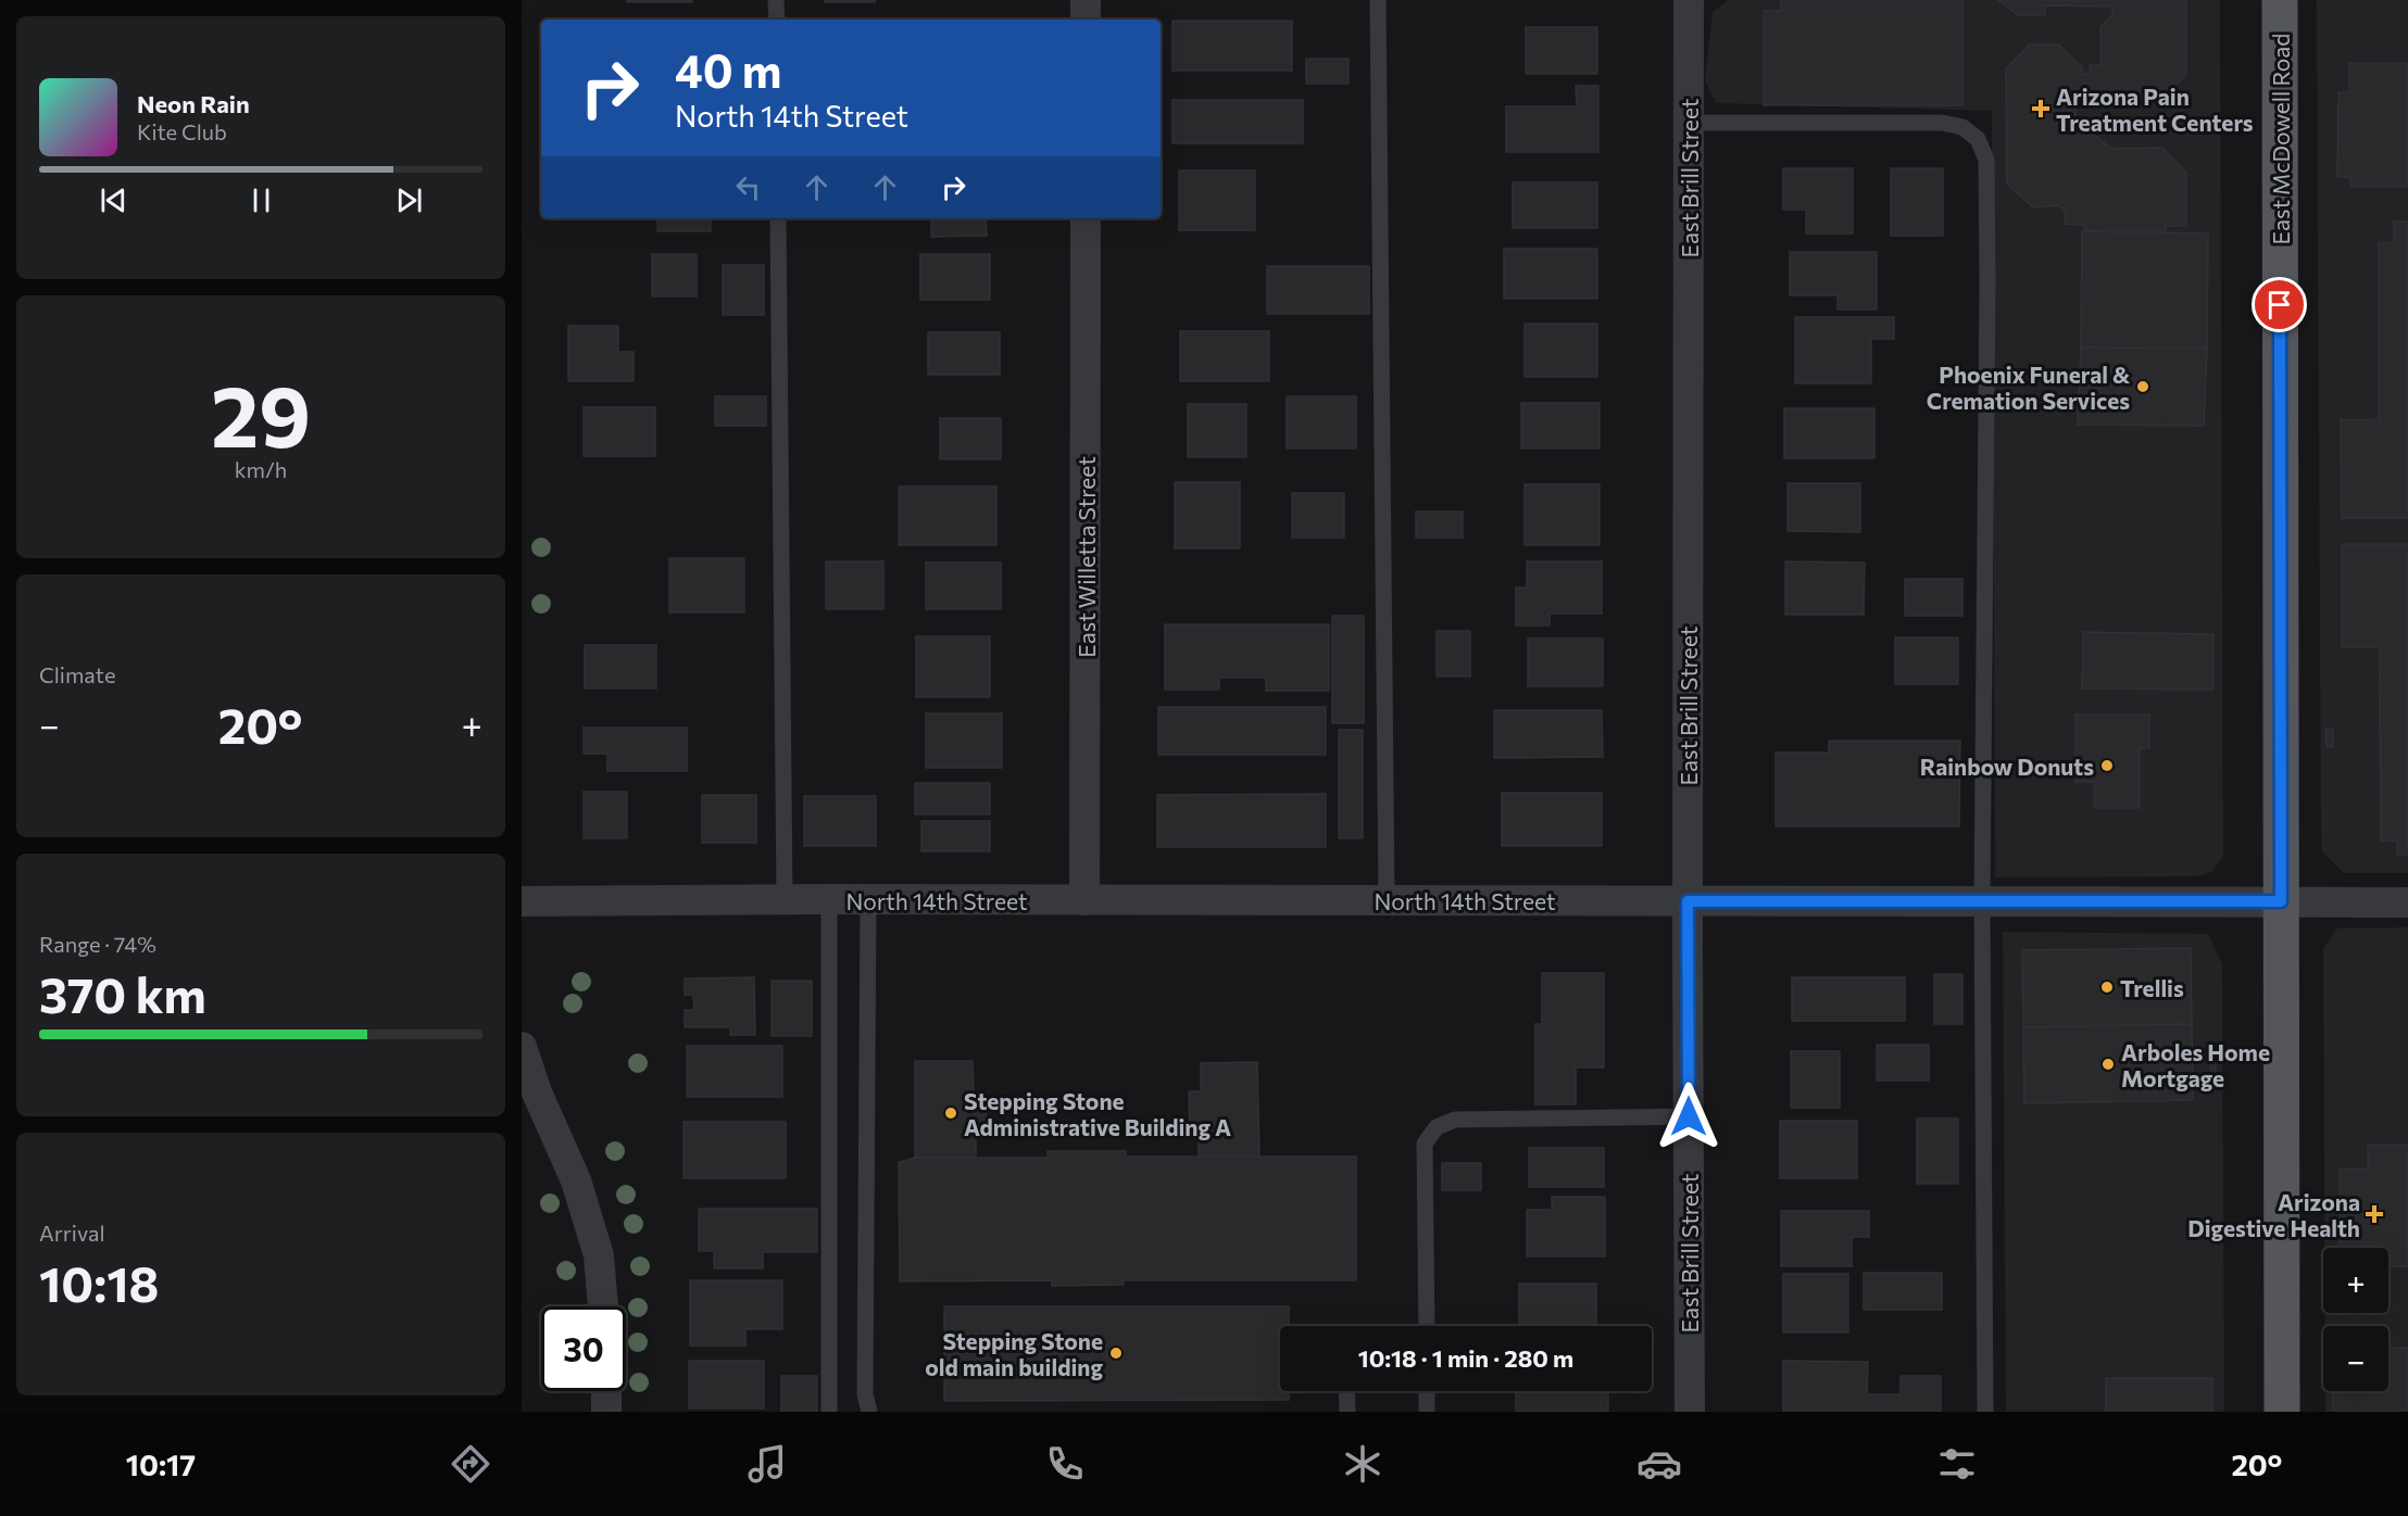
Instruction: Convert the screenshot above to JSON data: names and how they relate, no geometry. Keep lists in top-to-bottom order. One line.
{"streets":{"main road":["East McDowell Road"],"street":["East Brill Street","East Willetta Street","North 14th Street"]},"crossings":[["East McDowell Road","North 14th Street"],["East Brill Street","North 14th Street"],["East Willetta Street","North 14th Street"]],"places":{"health":["Arizona Pain Treatment Centers","Arizona Digestive Health"],"other":["Phoenix Funeral & Cremation Services","Rainbow Donuts","Trellis","Arboles Home Mortgage","Stepping Stone Administrative Building A","Stepping Stone old main building"]},"page":{"turn":["40 m","North 14th Street"],"song":["Neon Rain","Kite Club"],"tile":[["29","km/h"],"Climate",["Range · 74%","370 km"],["Arrival","10:18"]],"heat":["−","20°","+"],"map_buttons":["+","−"],"limit":"30","trip":"10:18 · 1 min · 280 m","tabs":["10:17","20°"]}}
